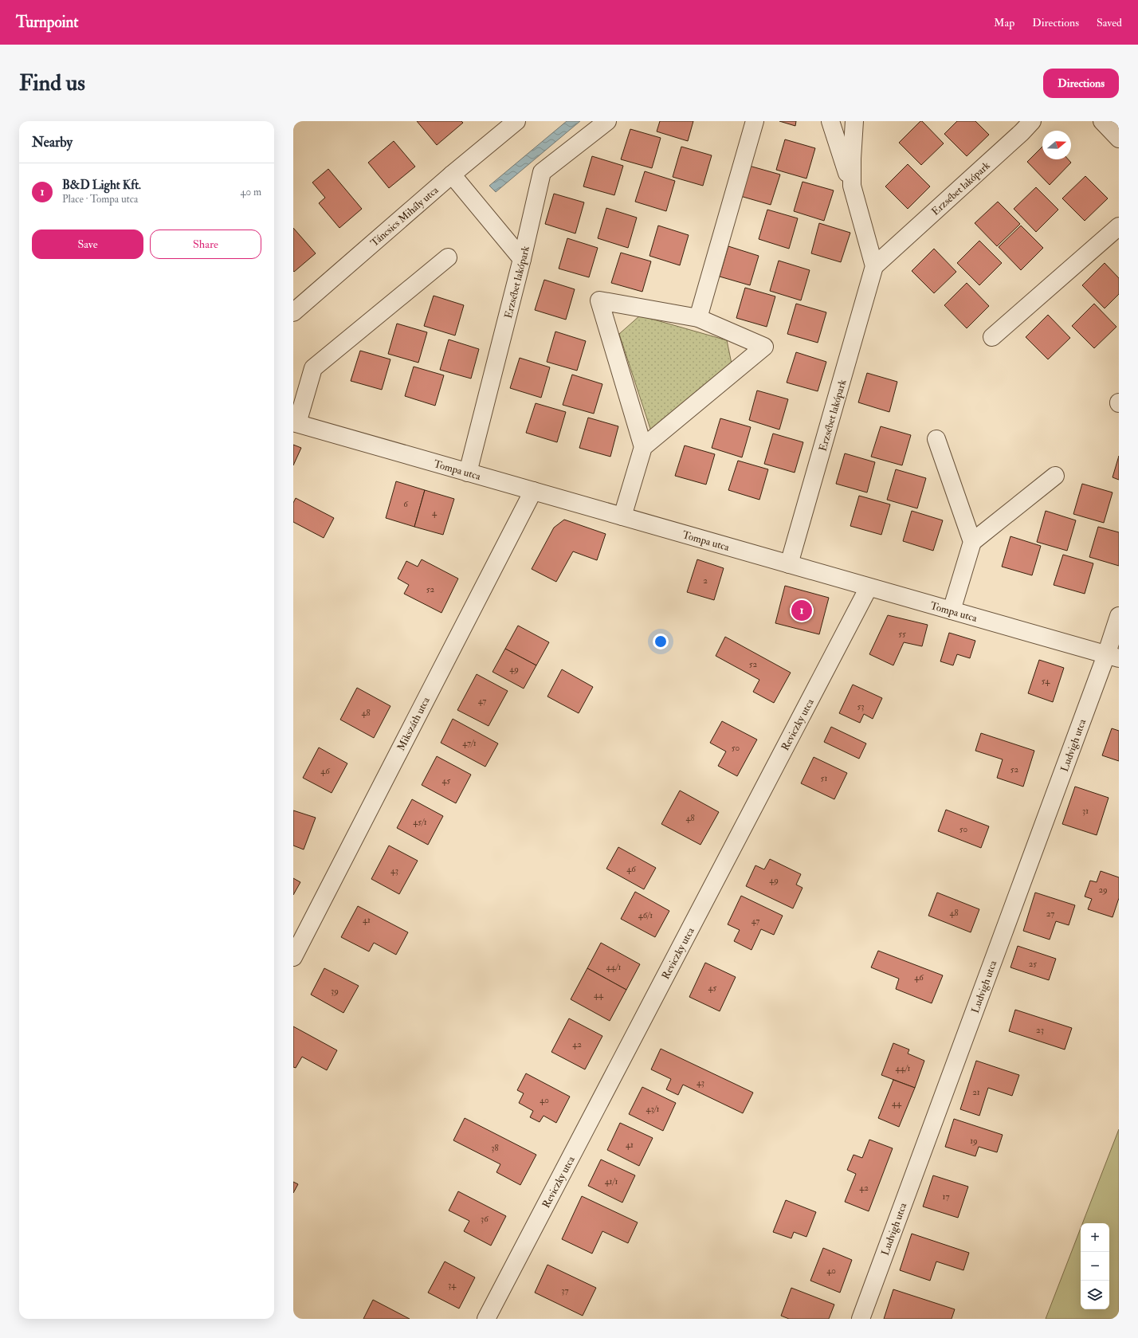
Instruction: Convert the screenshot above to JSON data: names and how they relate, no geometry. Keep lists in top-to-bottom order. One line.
{"streets":{"street":["Erzsébet lakópark","Táncsics Mihály utca","Tompa utca","Mikszáth utca","Reviczky utca","Ludvigh utca"]},"crossings":[["Erzsébet lakópark","Tompa utca"],["Tompa utca","Mikszáth utca"],["Tompa utca","Reviczky utca"],["Tompa utca","Ludvigh utca"]],"house_numbers":["6","4","2","52","55","52","49","54","47","53","48","47/1","50","52","46","51","45","31","48","45/1","50","46","43","49","29","48","27","46/1","41","47","25","44/1","46","45","39","44","23","42","44/1","43","21","40","44","43/1","19","41","38","41/1","42","17","36","40","34","37"],"north":"right","page":{"header":"Turnpoint","nav":["Map","Directions","Saved"],"buttons":["Directions",["Save","Share"]],"title":"Find us","heading":"Nearby","list":[{"mark":"1","name":"B&D Light Kft.","note":"Place · Tompa utca","value":"40 m"}],"pins":"1","map_buttons":["+","−"]}}
